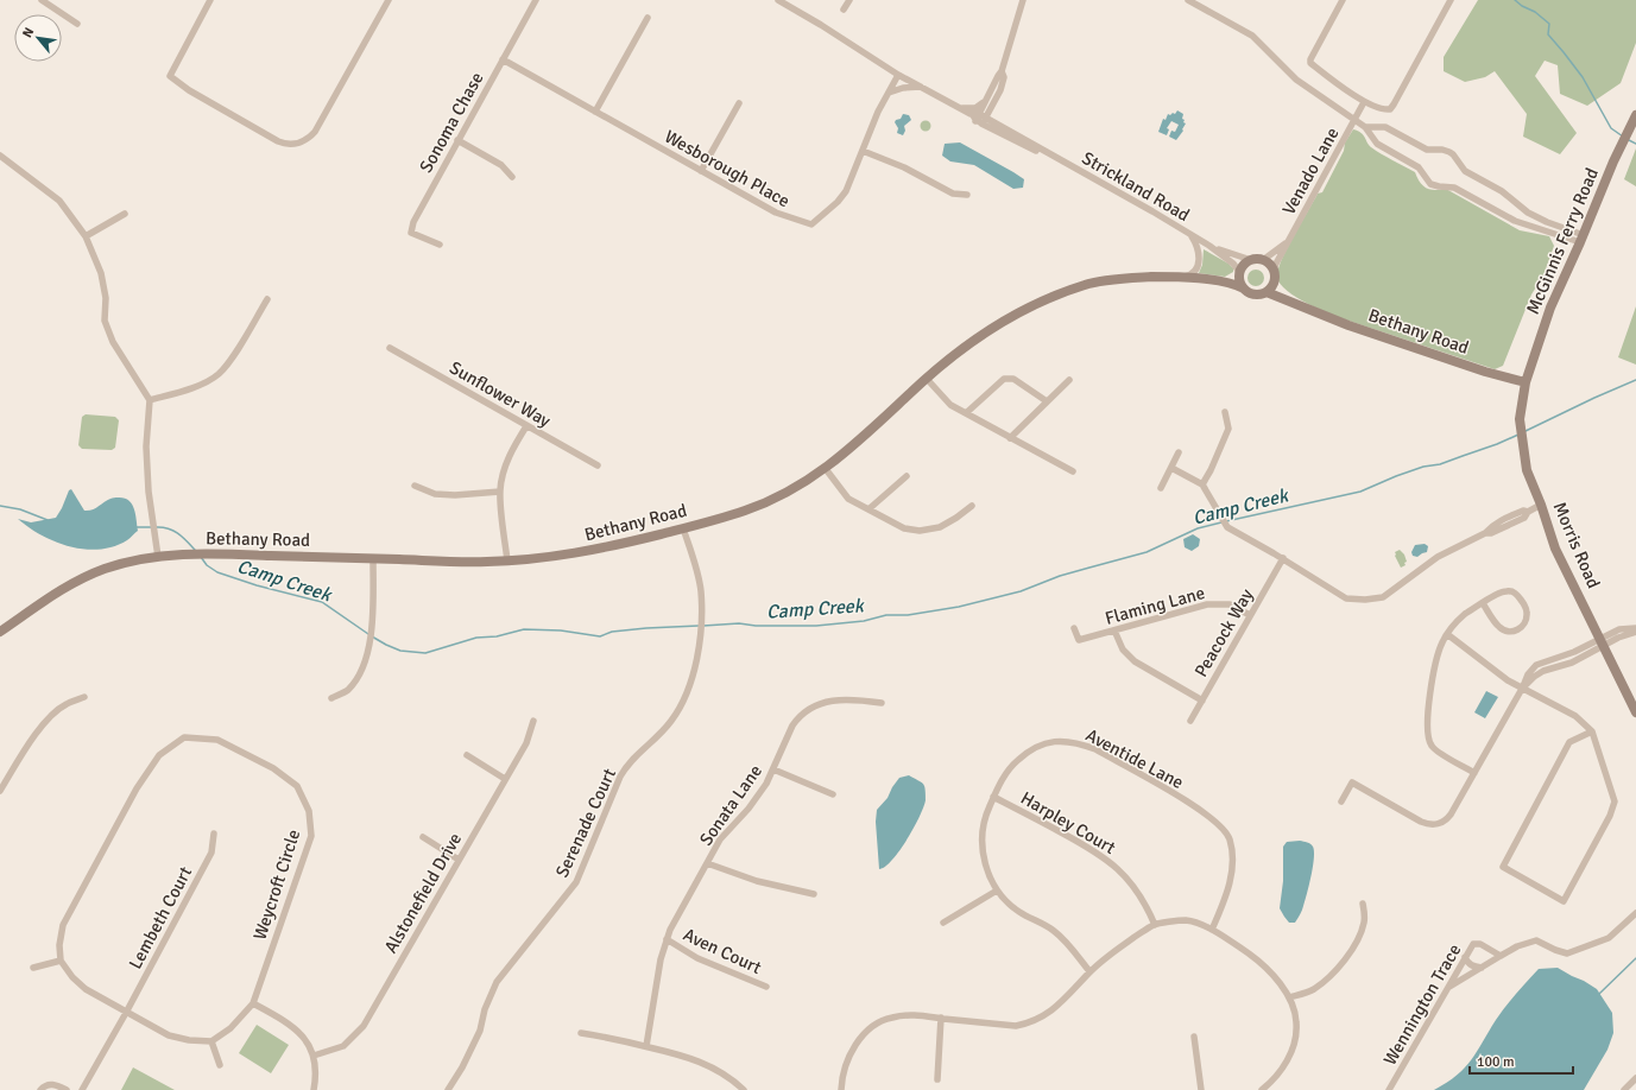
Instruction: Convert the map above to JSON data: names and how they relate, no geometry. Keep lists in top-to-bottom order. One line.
{"streets":{"street":["Sonoma Chase","Wesborough Place","Venado Lane","Strickland Road","McGinnis Ferry Road","Bethany Road","Sunflower Way","Morris Road","Flaming Lane","Peacock Way","Aventide Lane","Sonata Lane","Serenade Court","Harpley Court","Weycroft Circle","Alstonefield Drive","Lembeth Court","Aven Court","Wennington Trace"]},"crossings":[["Sonoma Chase","Wesborough Place"],["Venado Lane","Strickland Road"],["Venado Lane","Bethany Road"],["Strickland Road","Bethany Road"],["McGinnis Ferry Road","Bethany Road"],["McGinnis Ferry Road","Morris Road"],["Bethany Road","Morris Road"],["Bethany Road","Serenade Court"],["Flaming Lane","Peacock Way"],["Aventide Lane","Harpley Court"],["Sonata Lane","Aven Court"]],"water":["Camp Creek"],"scale_bar":"100 m","north":"top left"}
